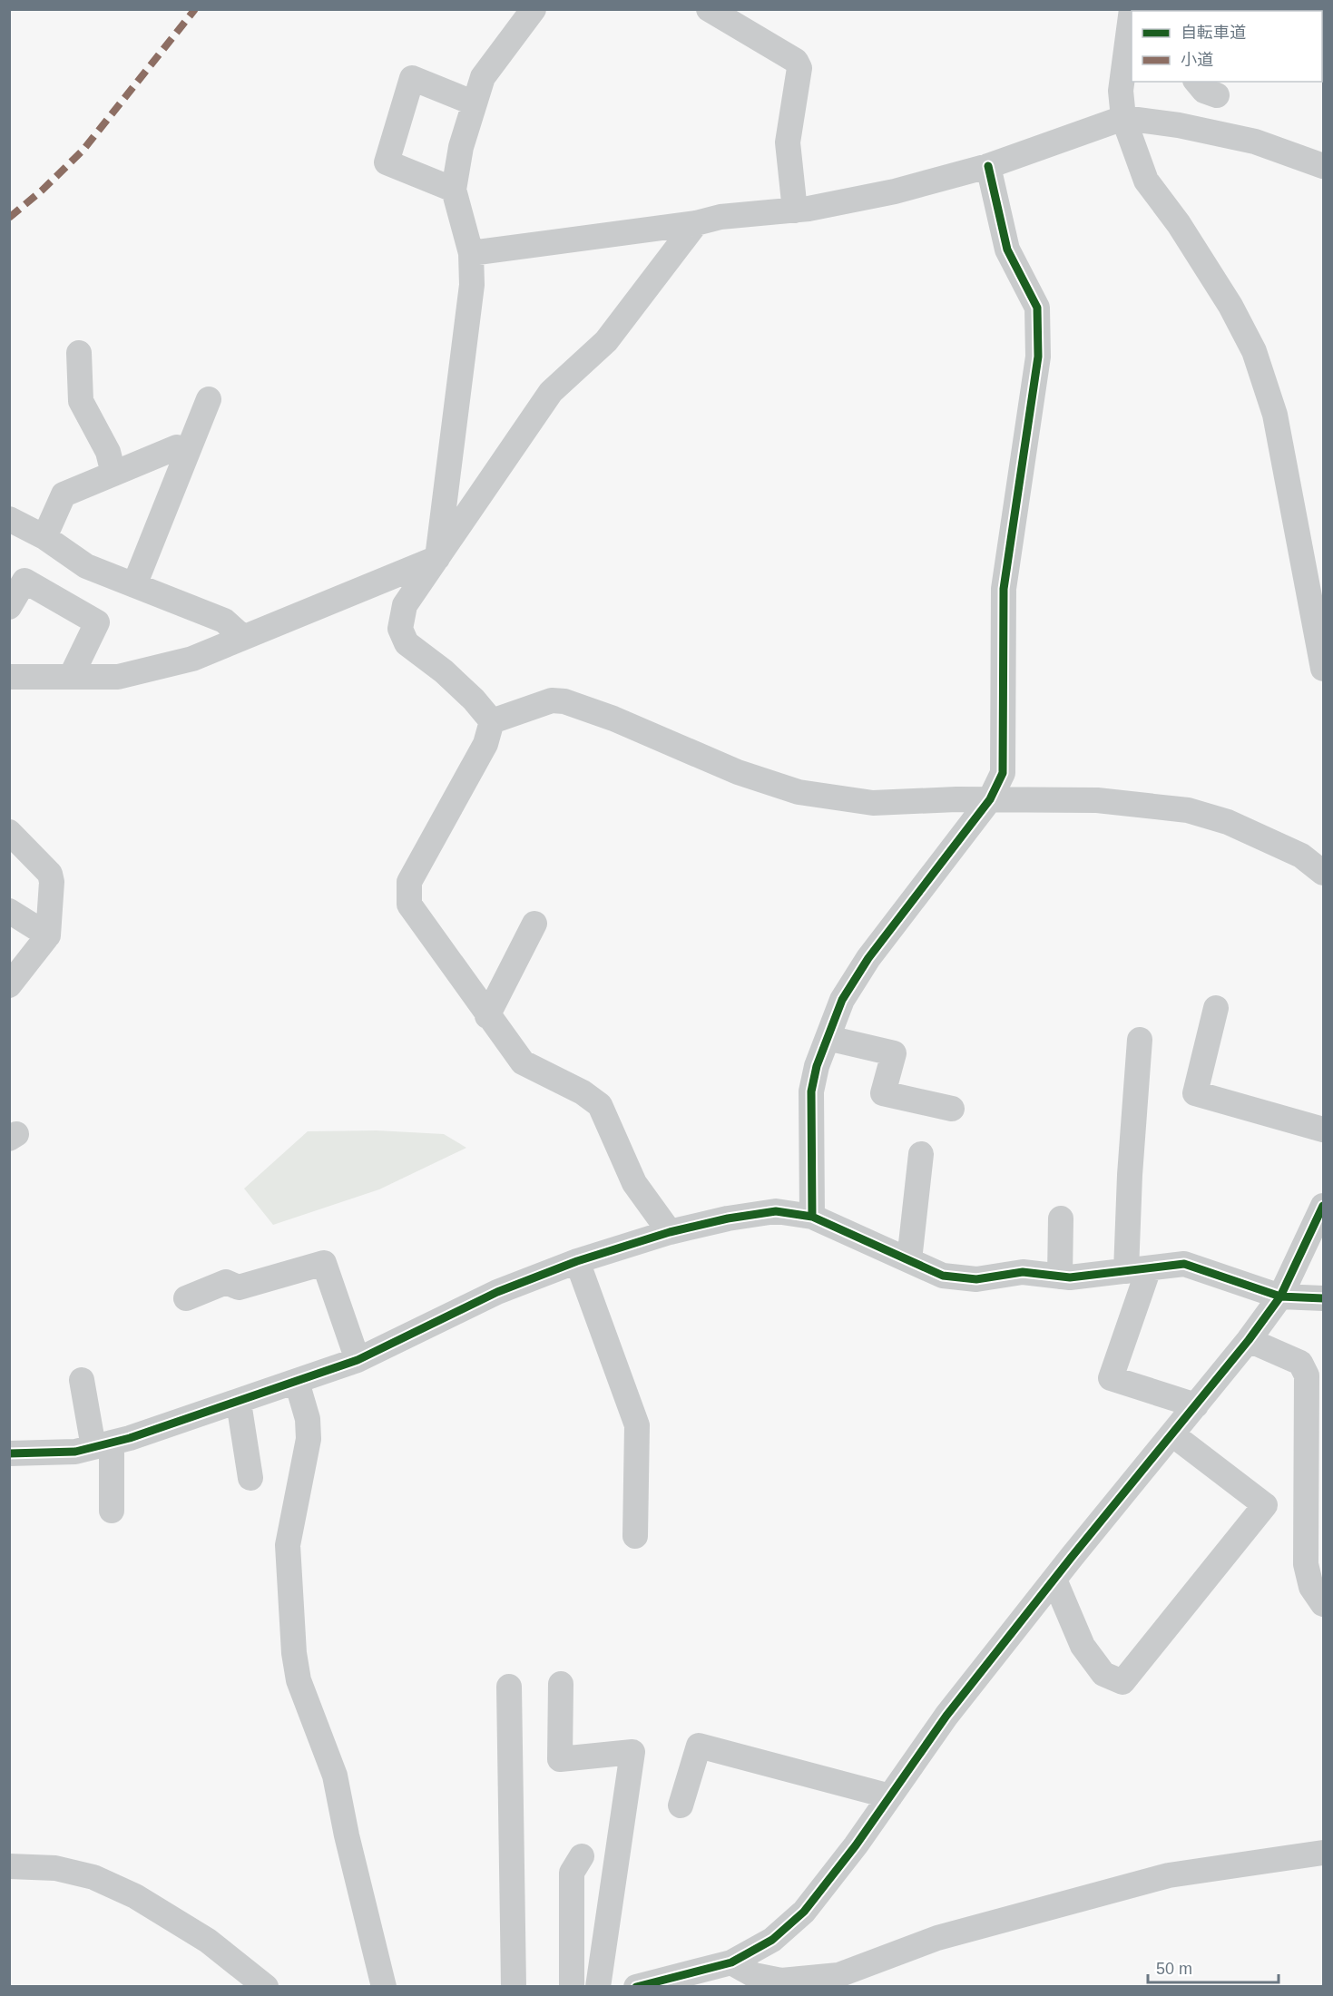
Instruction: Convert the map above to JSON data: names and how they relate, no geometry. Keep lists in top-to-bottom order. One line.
{"legend":["自転車道","小道"],"scale_bar":"50 m"}
